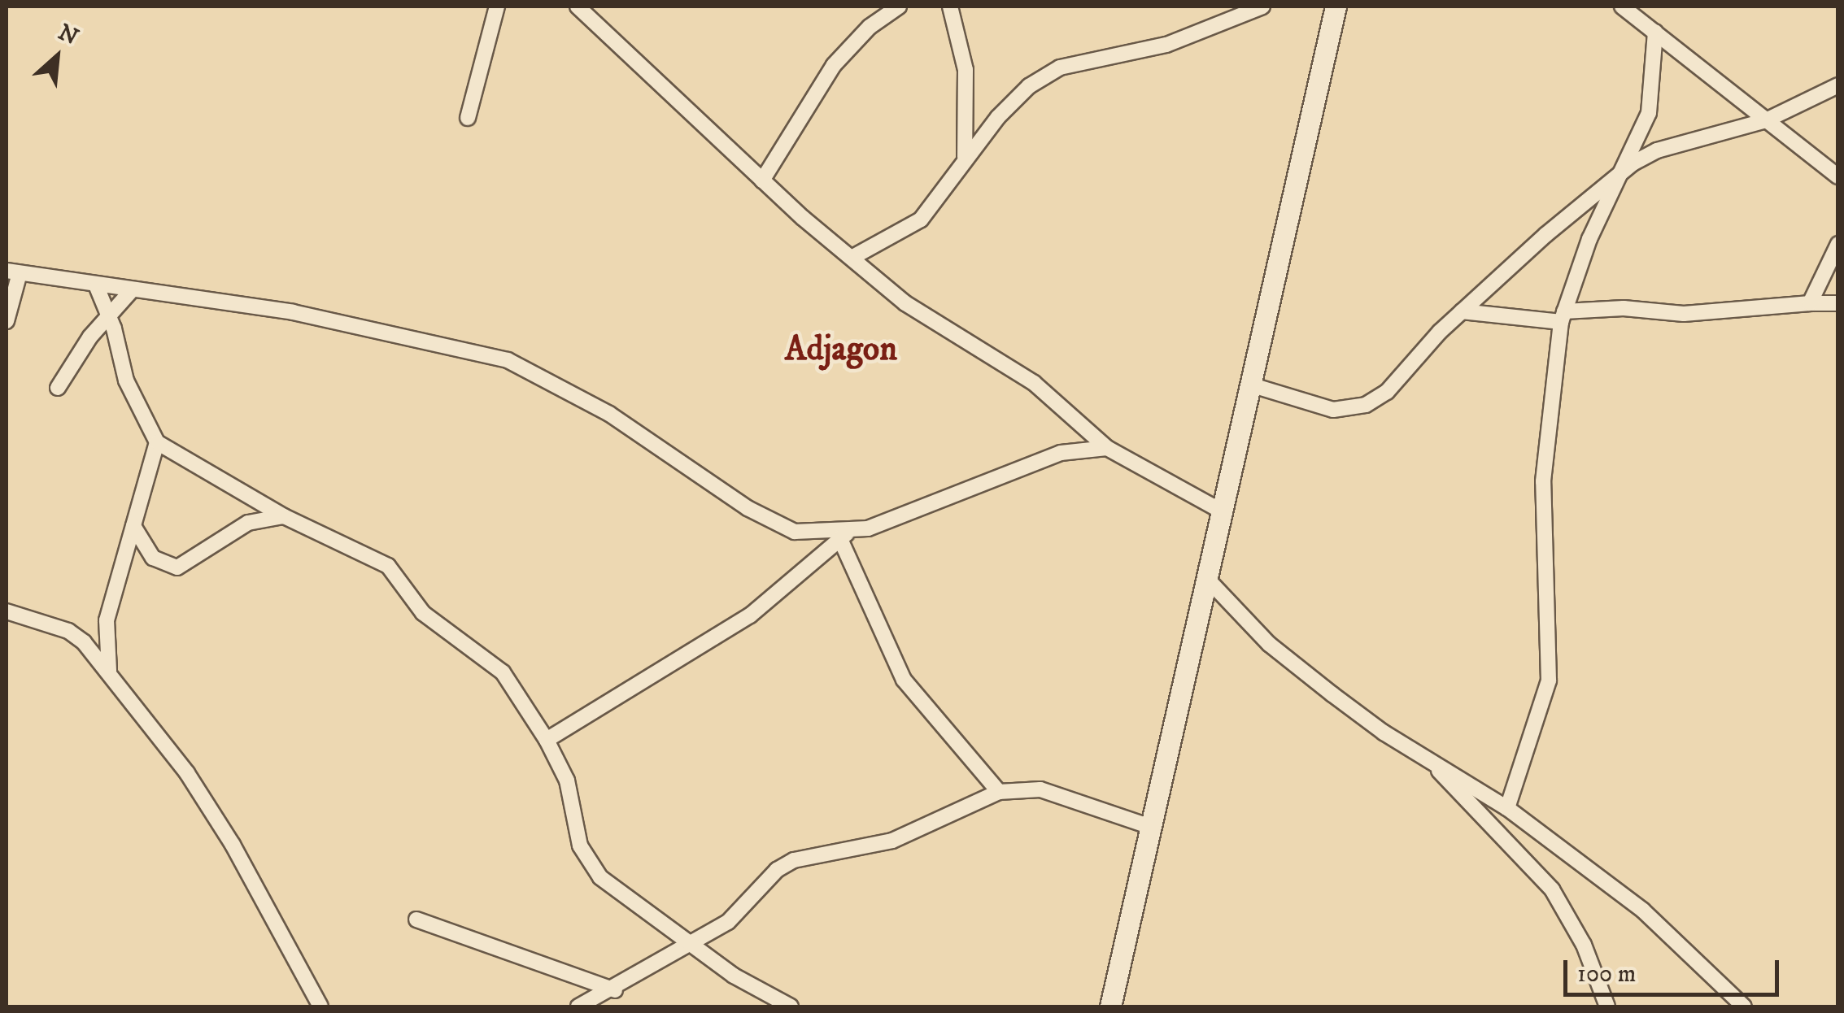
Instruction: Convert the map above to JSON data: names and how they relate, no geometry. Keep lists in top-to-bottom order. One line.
{"districts":["Adjagon"],"scale_bar":"100 m","north":"top right"}
